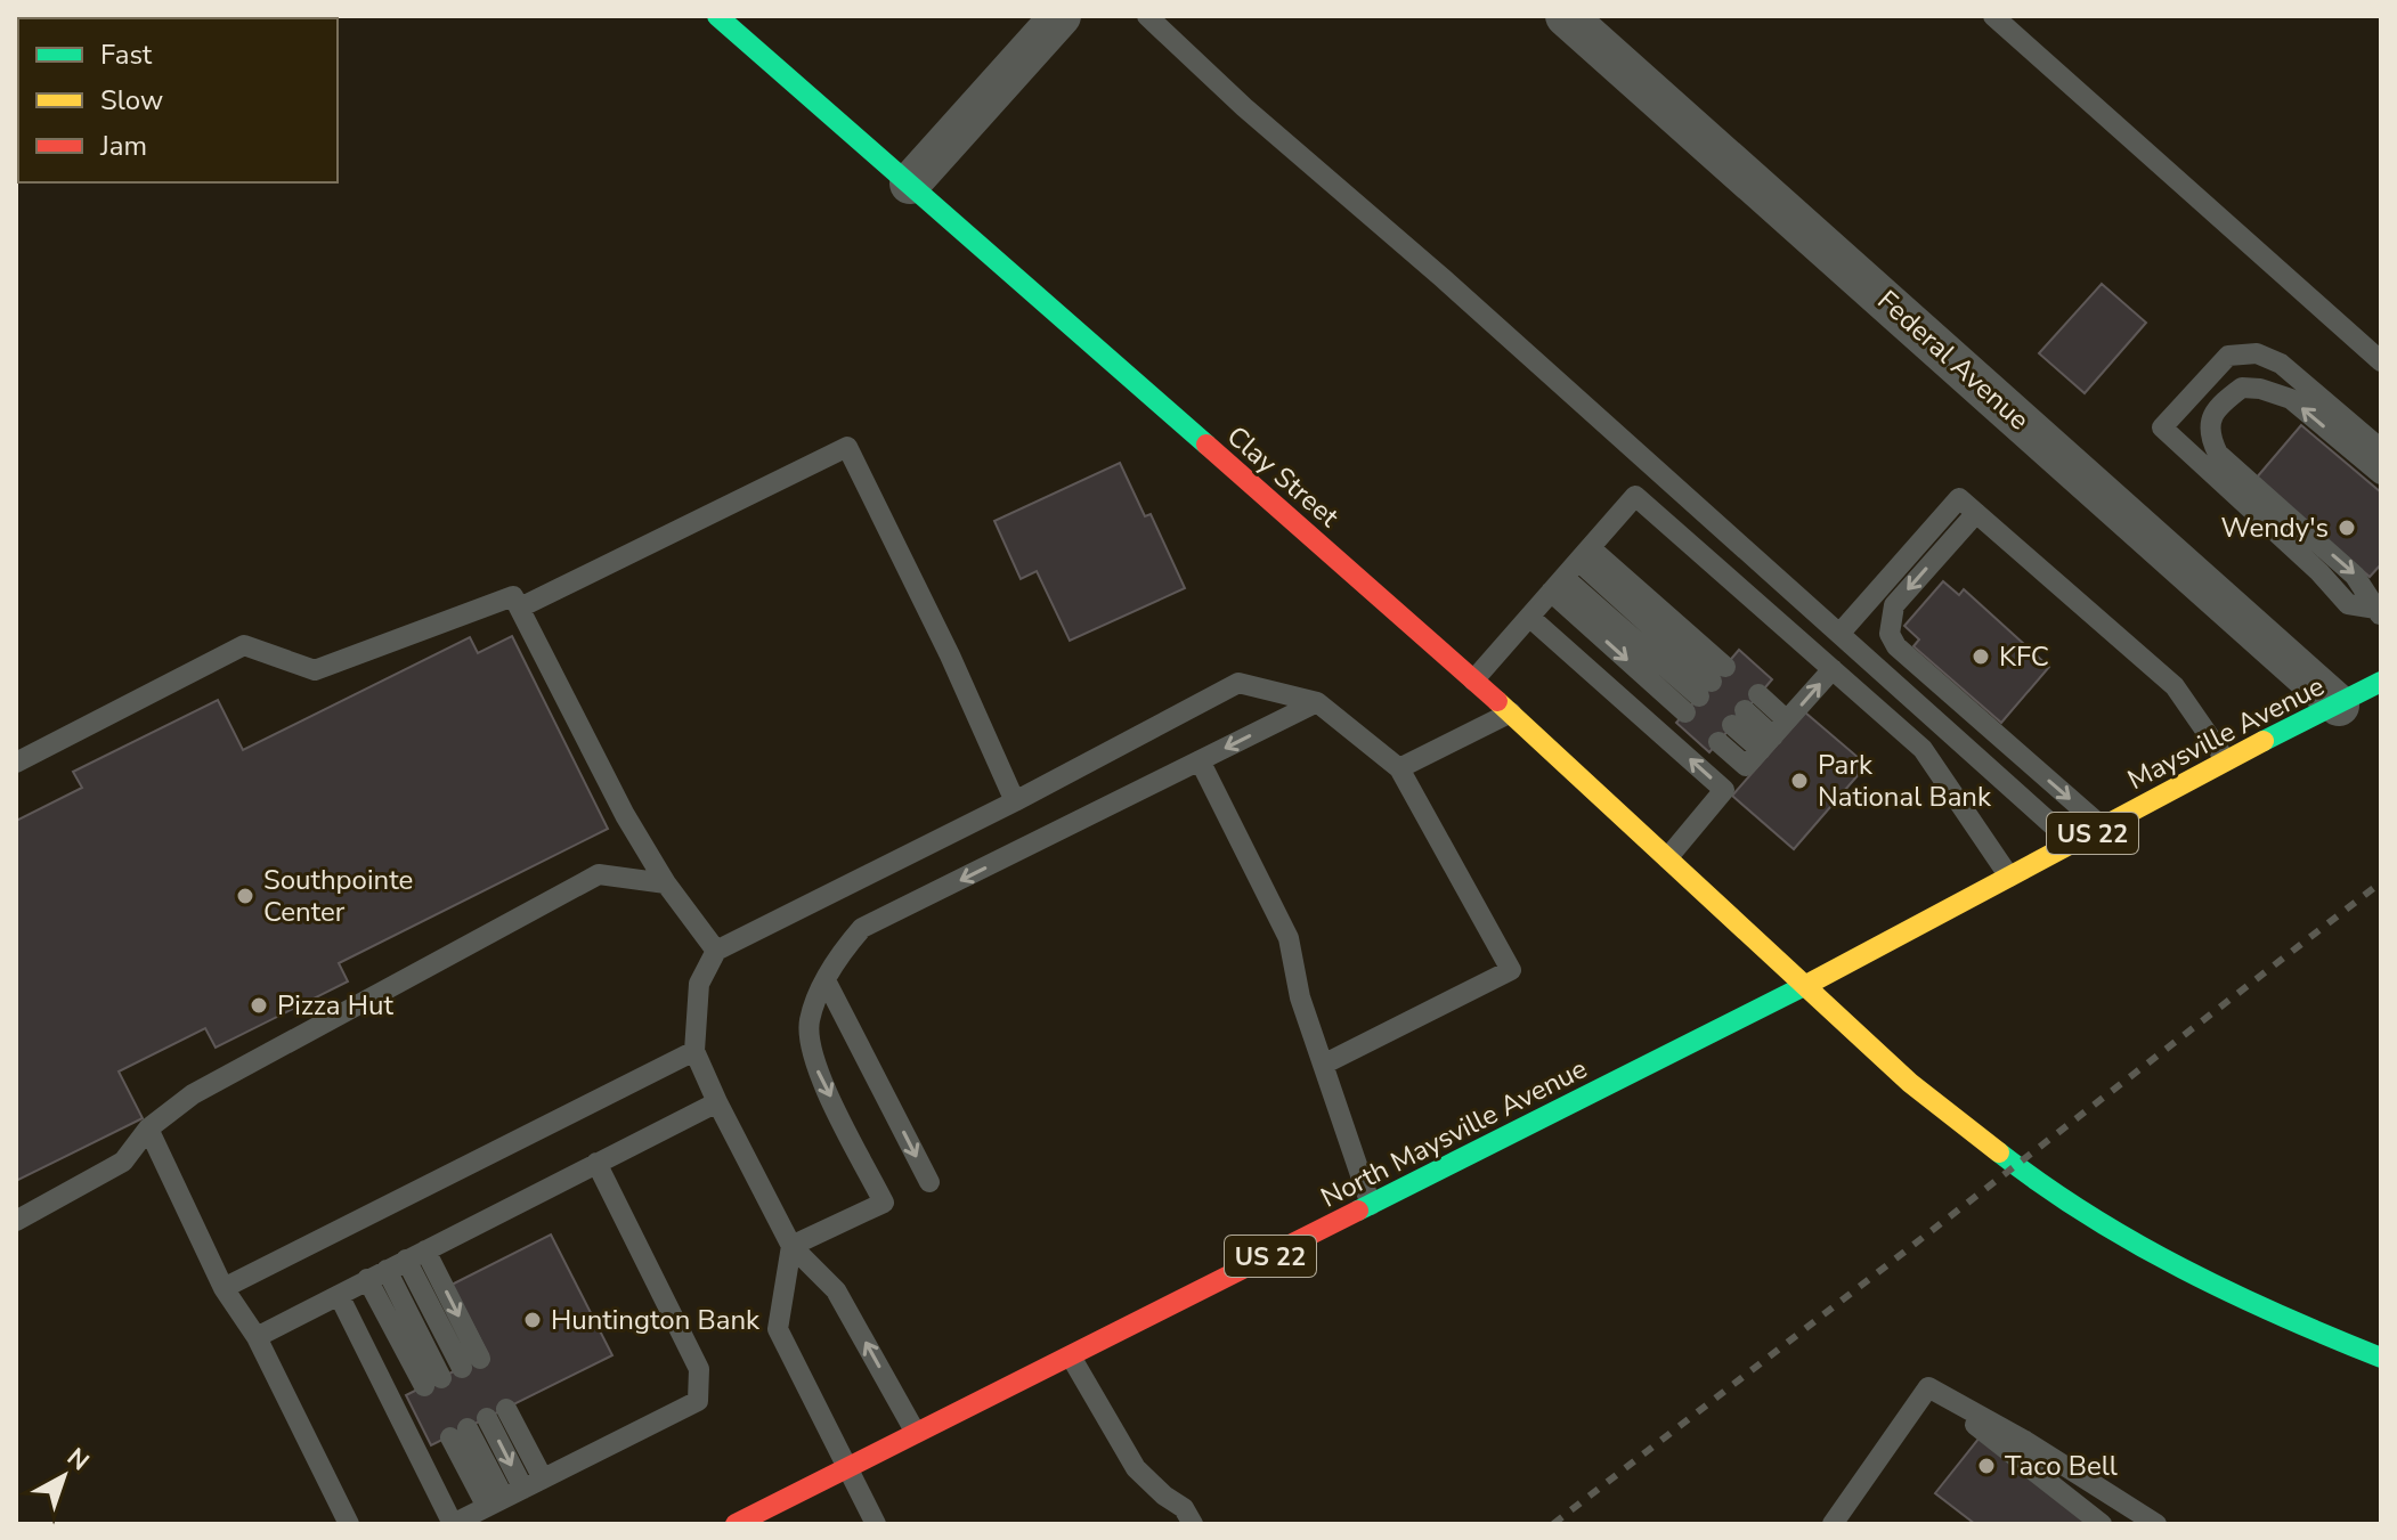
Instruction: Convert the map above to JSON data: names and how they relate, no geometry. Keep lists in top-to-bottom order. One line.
{"streets":{"main road":["Clay Street","Maysville Avenue","US 22","North Maysville Avenue"],"street":["Federal Avenue"]},"crossings":[["Federal Avenue","Maysville Avenue"],["Clay Street","Maysville Avenue"],["Clay Street","North Maysville Avenue"],["Maysville Avenue","North Maysville Avenue"]],"places":["Wendy's","KFC","Park National Bank","Southpointe Center","Pizza Hut","Huntington Bank","Taco Bell"],"legend":["Fast","Slow","Jam"],"north":"top right"}
